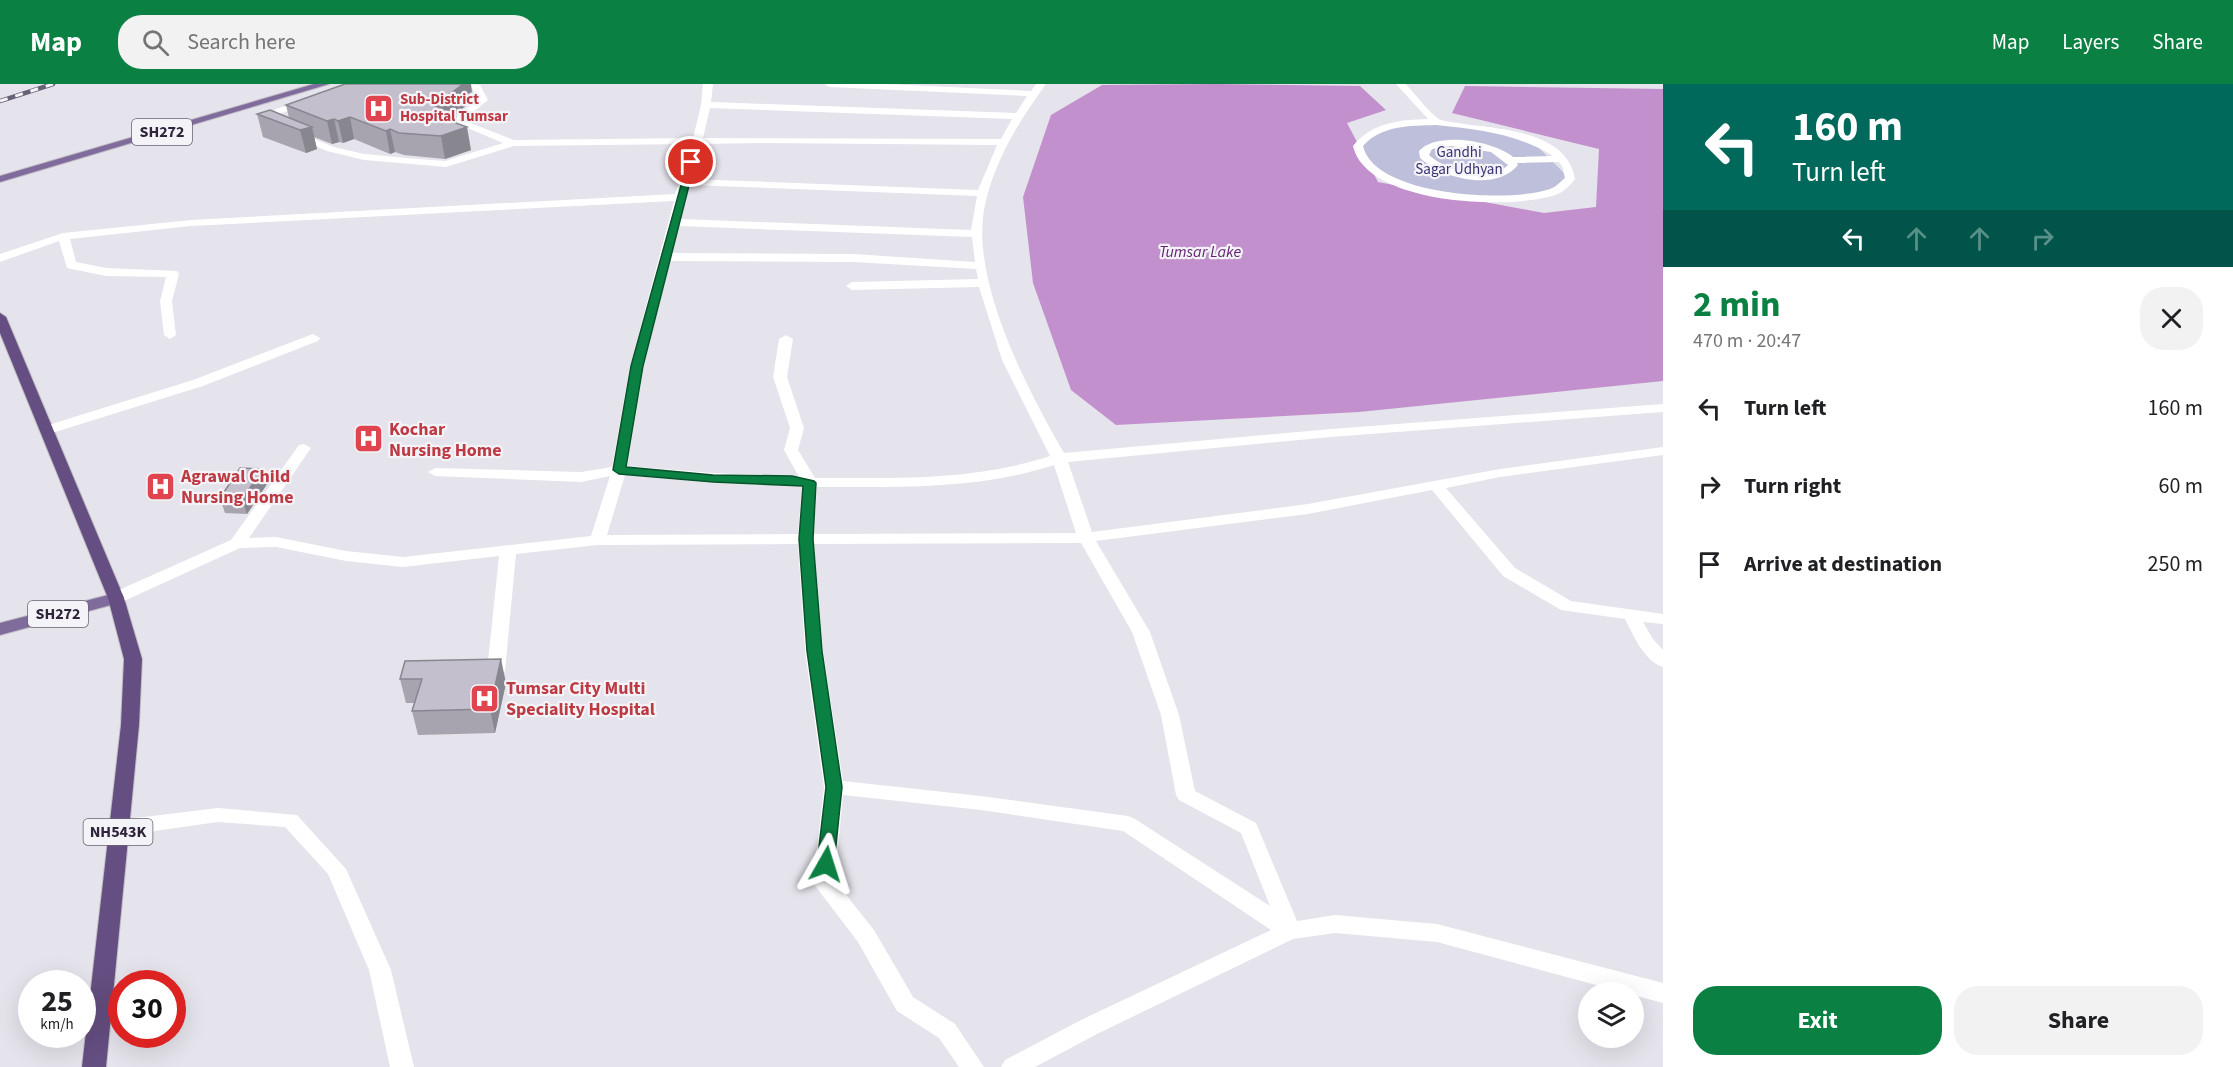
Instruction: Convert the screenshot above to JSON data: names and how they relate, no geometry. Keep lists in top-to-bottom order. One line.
{"streets":{"highway":["NH543K"],"main road":["SH272"]},"crossings":[["SH272","NH543K"]],"water":["Tumsar Lake"],"parks":["Gandhi Sagar Udhyan"],"places":{"hospital":["Sub-District Hospital Tumsar","Kochar Nursing Home","Agrawal Child Nursing Home","Tumsar City Multi Speciality Hospital"]},"page":{"header":"Map","search":"Search here","nav":["Map","Layers","Share"],"turn":["160 m","Turn left"],"heading":["2 min","470 m · 20:47"],"list":[{"name":"Turn left","value":"160 m"},{"name":"Turn right","value":"60 m"},{"name":"Arrive at destination","value":"250 m"}],"speed":"25 km/h","limit":"30","buttons":["Exit","Share"]}}
